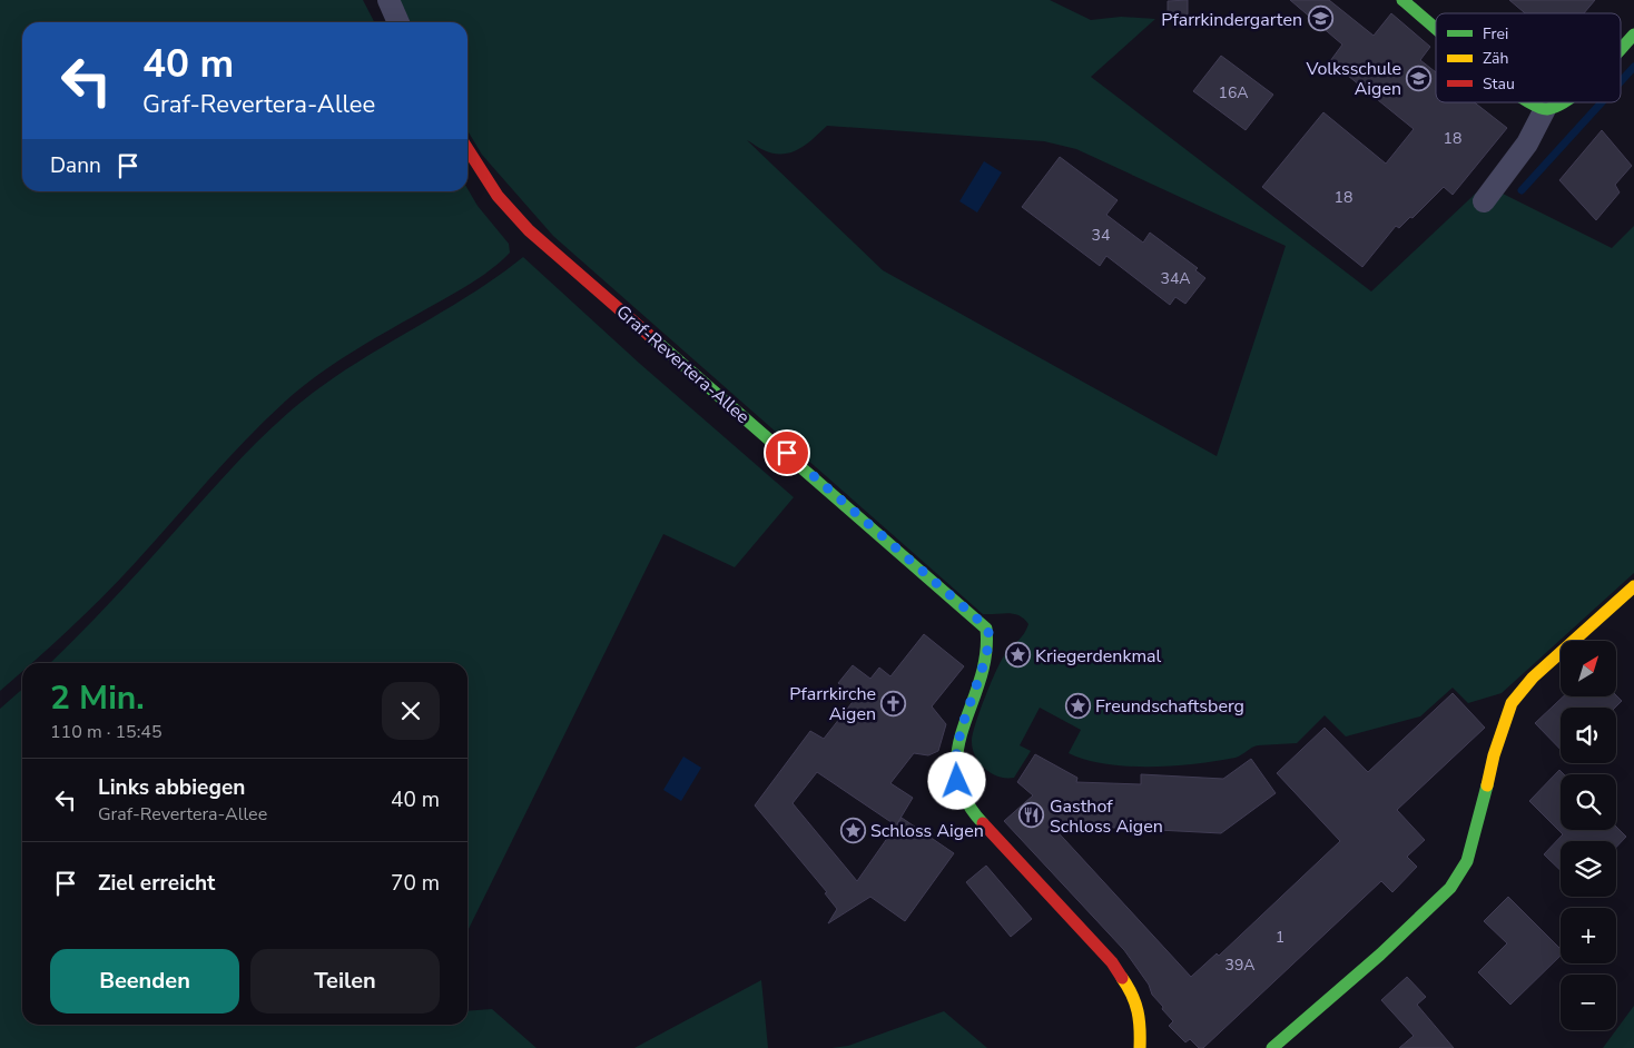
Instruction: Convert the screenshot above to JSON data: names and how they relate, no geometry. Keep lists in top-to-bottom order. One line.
{"streets":{"street":["Graf-Revertera-Allee"]},"places":{"school or university":["Pfarrkindergarten","Volksschule Aigen"],"place":["Kriegerdenkmal","Freundschaftsberg","Schloss Aigen"],"church":["Pfarrkirche Aigen"],"restaurant":["Gasthof Schloss Aigen"]},"house_numbers":["16A","18","18","34","34A","1","39A"],"legend":["Frei","Zäh","Stau"],"north":"top right","page":{"turn":["40 m","Graf-Revertera-Allee"],"then":"Dann","map_buttons":["+","−"],"heading":["2 Min.","110 m · 15:45"],"list":[{"name":"Links abbiegen","note":"Graf-Revertera-Allee","value":"40 m"},{"name":"Ziel erreicht","value":"70 m"}],"buttons":["Beenden","Teilen"]}}
